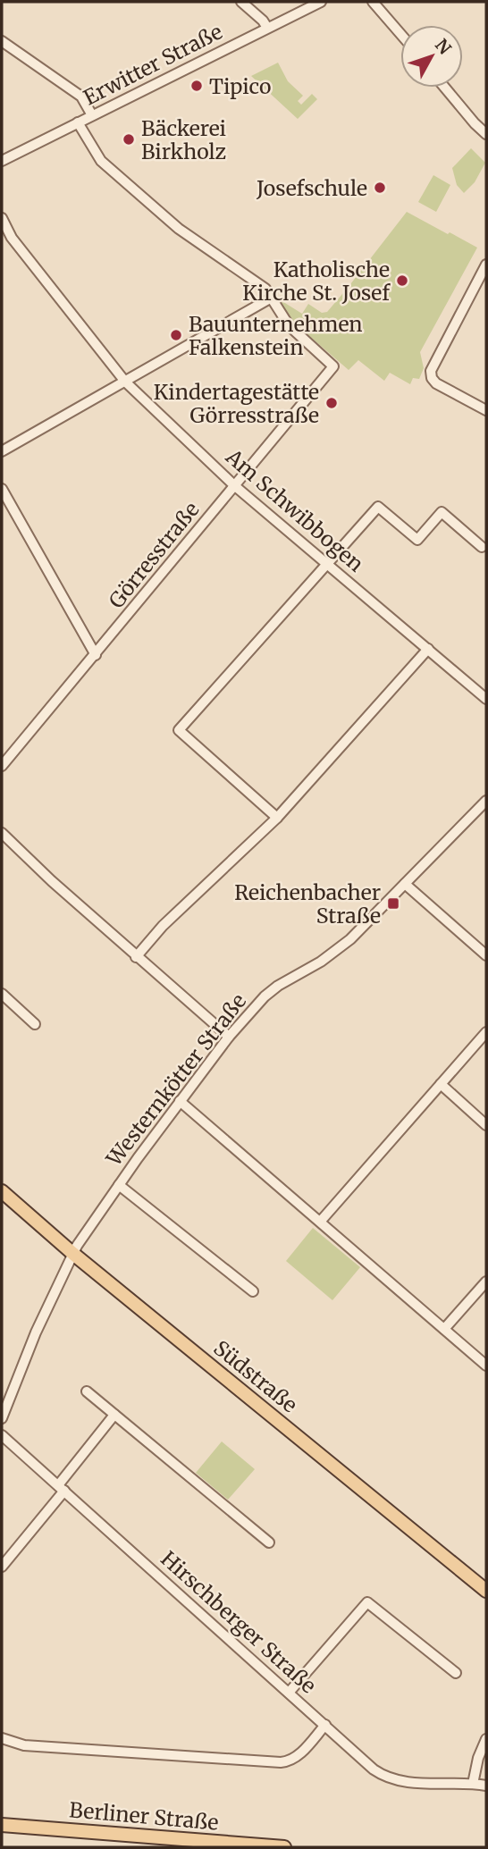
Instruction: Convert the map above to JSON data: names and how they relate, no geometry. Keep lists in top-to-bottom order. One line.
{"streets":{"main road":["Südstraße","Berliner Straße"],"street":["Erwitter Straße","Am Schwibbogen","Görresstraße","Westernkötter Straße","Hirschberger Straße"]},"crossings":[["Am Schwibbogen","Görresstraße"],["Westernkötter Straße","Südstraße"]],"places":{"other":["Tipico","Bäckerei Birkholz","Josefschule","Katholische Kirche St. Josef","Bauunternehmen Falkenstein","Kindertagestätte Görresstraße"],"transit":["Reichenbacher Straße"]},"north":"top right"}
